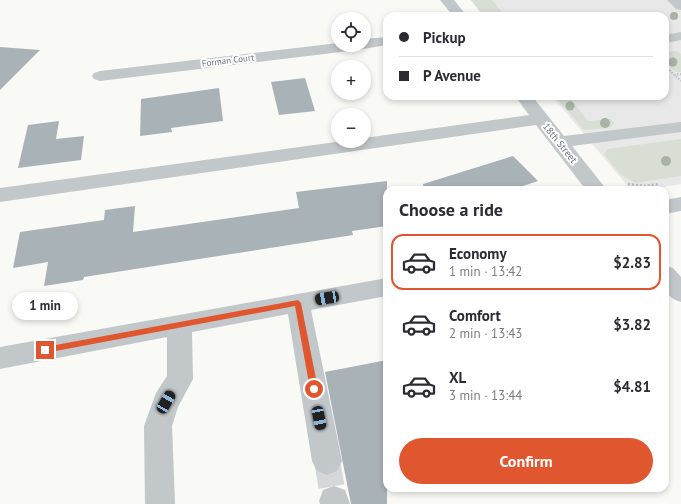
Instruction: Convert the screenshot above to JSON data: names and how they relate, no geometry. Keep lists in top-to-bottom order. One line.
{"streets":{"street":["Forman Court","18th Street"]},"page":{"map_buttons":["+","−"],"banner":["Pickup","P Avenue"],"heading":"Choose a ride","list":[{"name":"Economy","note":"1 min · 13:42","value":"$2.83"},{"name":"Comfort","note":"2 min · 13:43","value":"$3.82"},{"name":"XL","note":"3 min · 13:44","value":"$4.81"}],"bubble":"1 min","buttons":"Confirm"}}
